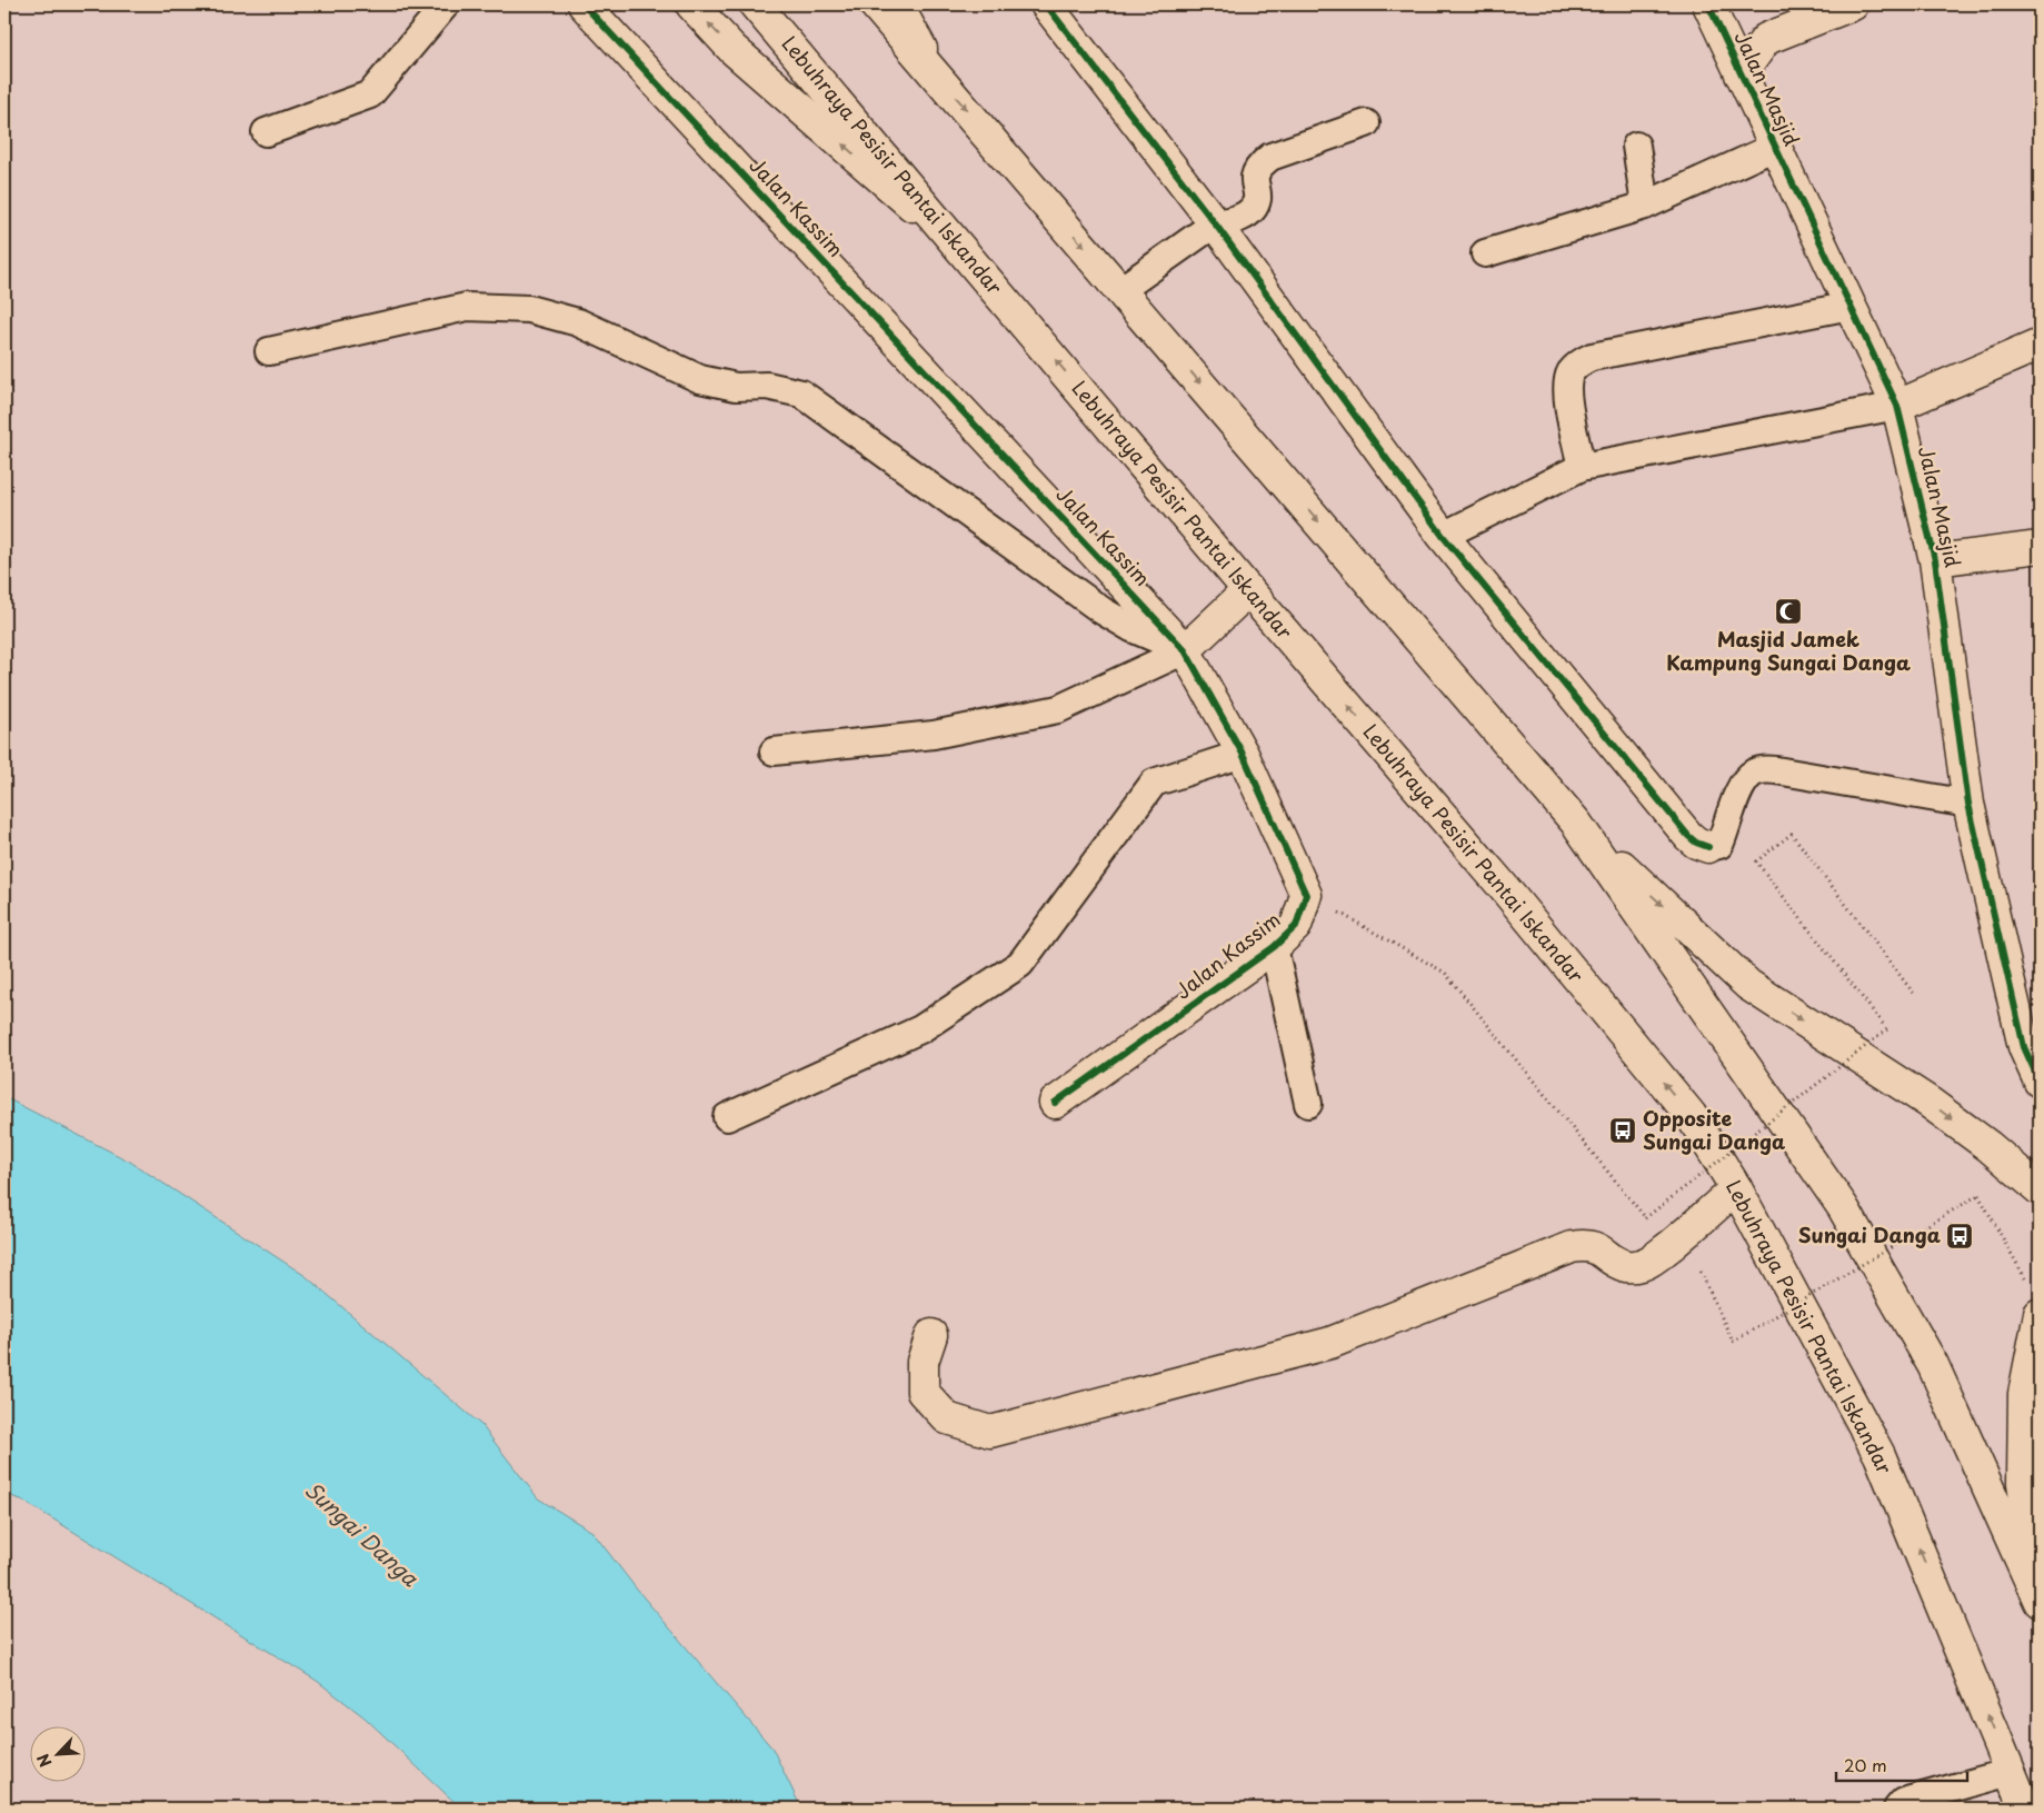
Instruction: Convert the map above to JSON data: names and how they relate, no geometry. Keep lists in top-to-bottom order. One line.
{"streets":{"main road":["Jalan Masjid","Lebuhraya Pesisir Pantai Iskandar","Jalan Kassim"]},"water":["Sungai Danga"],"places":{"mosque":["Masjid Jamek Kampung Sungai Danga"],"bus stop":["Opposite Sungai Danga","Sungai Danga"]},"scale_bar":"20 m","north":"bottom left"}
